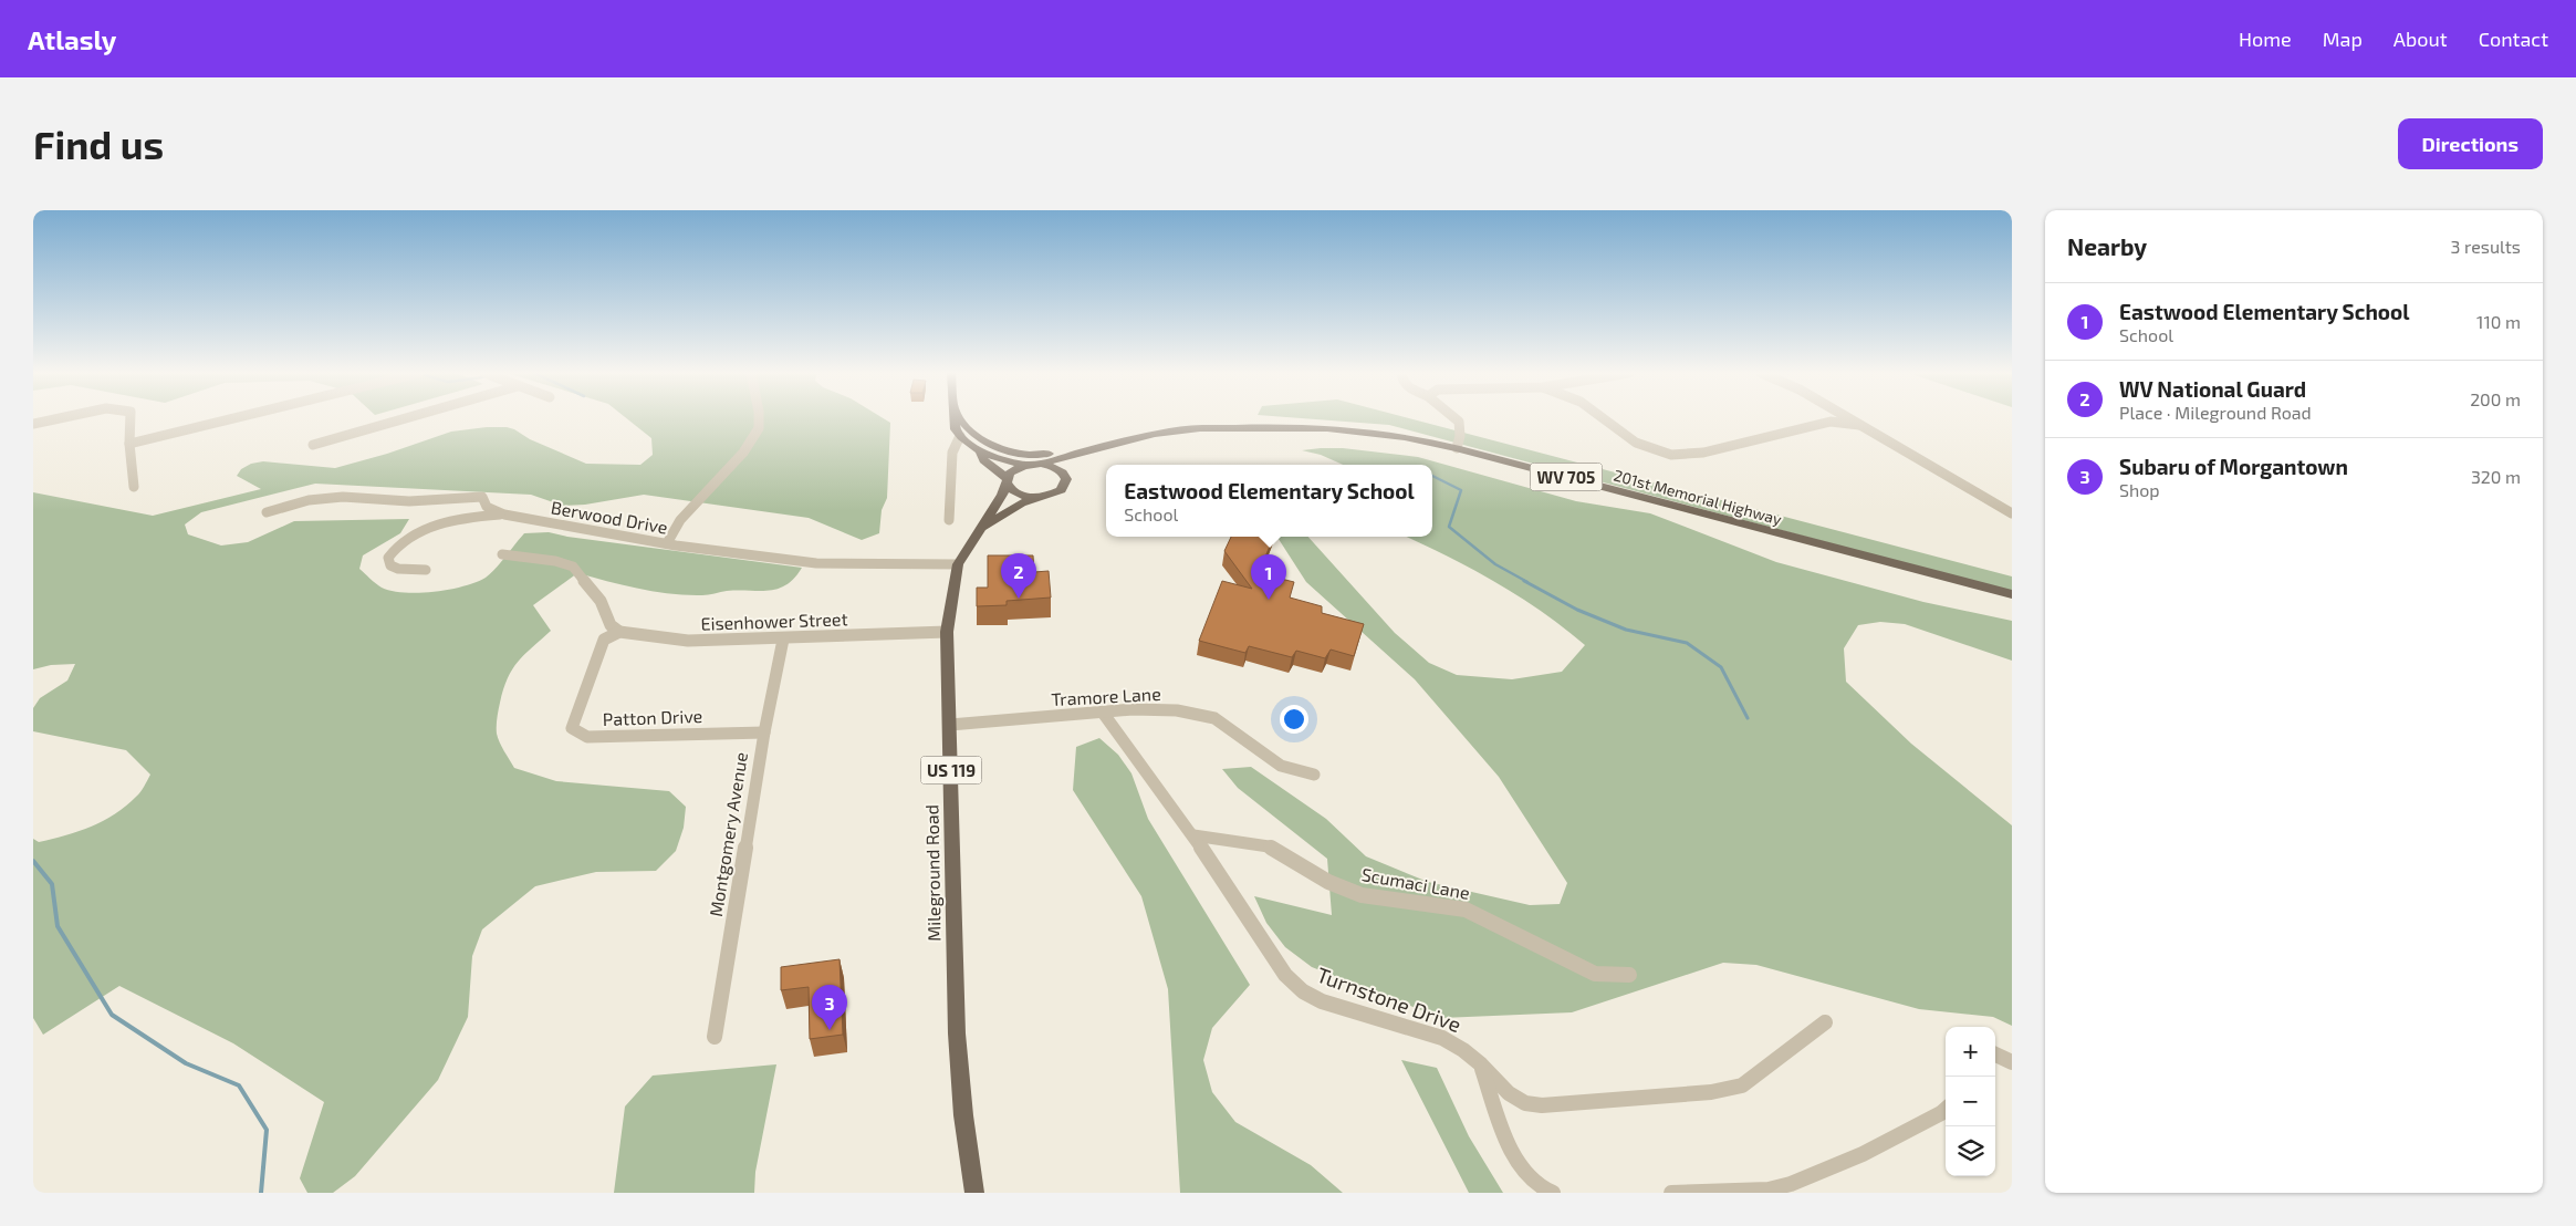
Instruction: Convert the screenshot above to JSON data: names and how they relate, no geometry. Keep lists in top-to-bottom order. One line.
{"streets":{"main road":["WV 705","201st Memorial Highway","US 119","Mileground Road"],"street":["Berwood Drive","Eisenhower Street","Tramore Lane","Patton Drive","Montgomery Avenue","Scumaci Lane","Turnstone Drive"]},"crossings":[["201st Memorial Highway","Mileground Road"],["Berwood Drive","Mileground Road"],["Eisenhower Street","Patton Drive"],["Eisenhower Street","Montgomery Avenue"],["Eisenhower Street","Mileground Road"],["Tramore Lane","Mileground Road"],["Tramore Lane","Turnstone Drive"],["Patton Drive","Montgomery Avenue"],["Scumaci Lane","Turnstone Drive"]],"page":{"header":"Atlasly","nav":["Home","Map","About","Contact"],"buttons":"Directions","title":"Find us","heading":["Nearby","3 results"],"list":[{"mark":"1","name":"Eastwood Elementary School","note":"School","value":"110 m"},{"mark":"2","name":"WV National Guard","note":"Place · Mileground Road","value":"200 m"},{"mark":"3","name":"Subaru of Morgantown","note":"Shop","value":"320 m"}],"popup":["Eastwood Elementary School","School"],"pins":["2","1","3"],"map_buttons":["+","−"]}}
